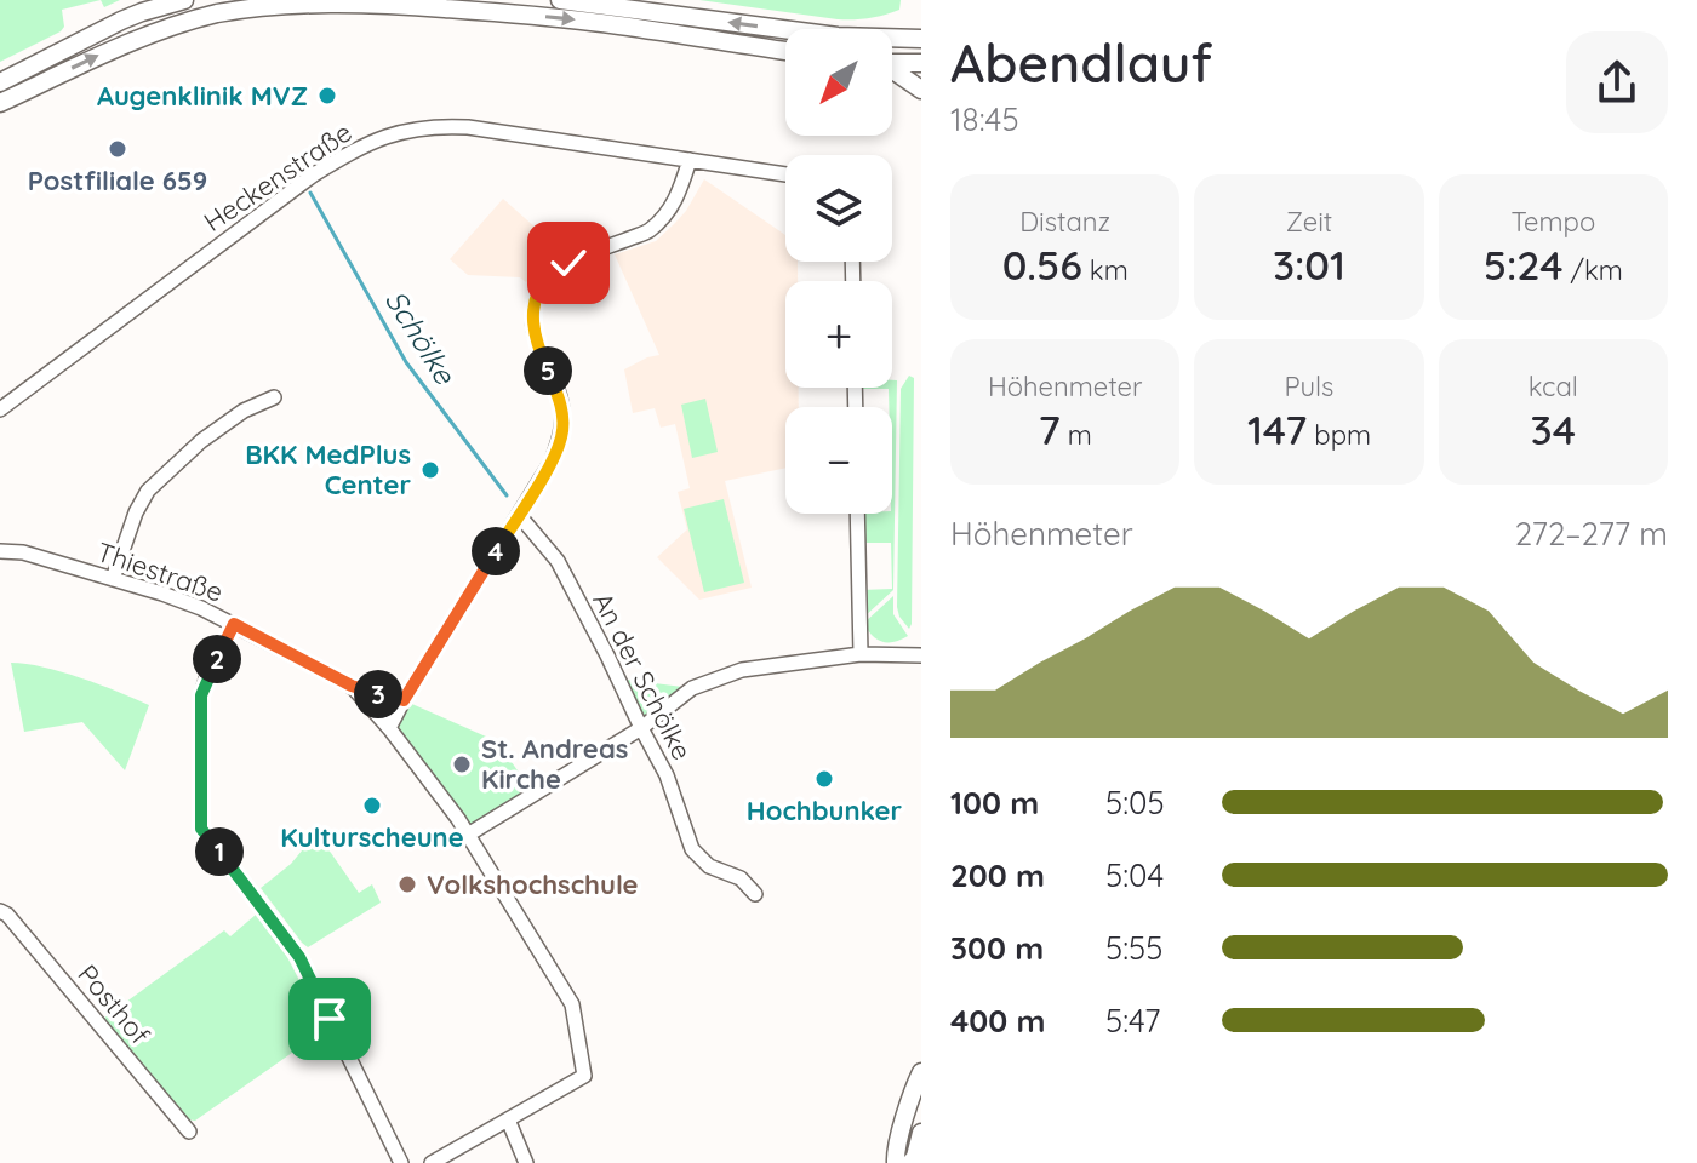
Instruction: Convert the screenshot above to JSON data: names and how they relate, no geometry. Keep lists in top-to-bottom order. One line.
{"streets":{"street":["Heckenstraße","Thiestraße","An der Schölke","Posthof"]},"water":["Schölke"],"places":["Augenklinik MVZ","Postfiliale 659","BKK MedPlus Center","St. Andreas Kirche","Hochbunker","Kulturscheune","Volkshochschule"],"north":"bottom left","page":{"heading":["Abendlauf","18:45"],"map_buttons":["+","−"],"stats":[["Distanz","0.56 km"],["Zeit","3:01"],["Tempo","5:24 /km"],["Höhenmeter","7 m"],["Puls","147 bpm"],["kcal","34"]],"pins":["5","4","2","3","1"],"chart":["Höhenmeter","272–277 m"],"list":[{"name":"100 m","note":"5:05"},{"name":"200 m","note":"5:04"},{"name":"300 m","note":"5:55"},{"name":"400 m","note":"5:47"}]}}
